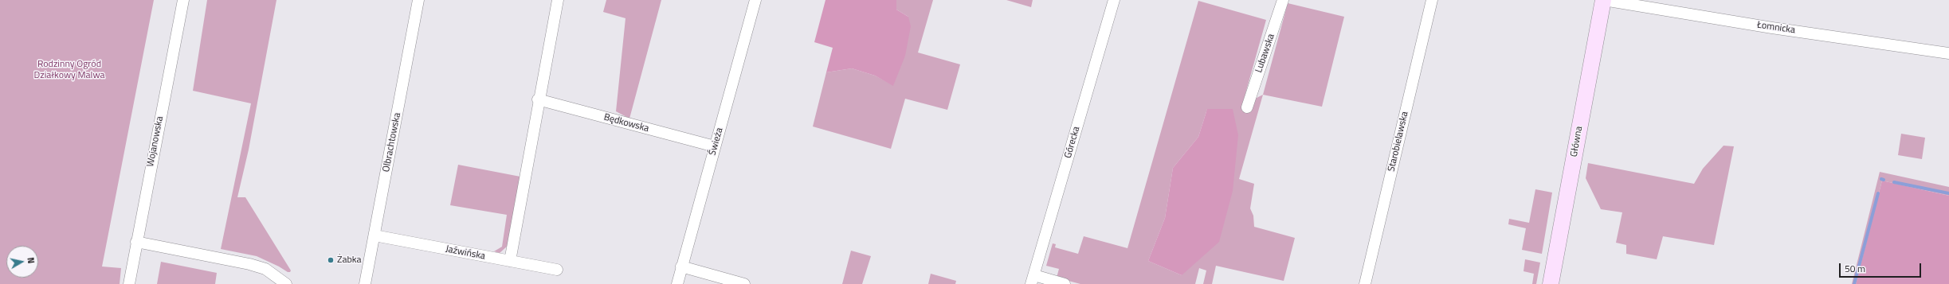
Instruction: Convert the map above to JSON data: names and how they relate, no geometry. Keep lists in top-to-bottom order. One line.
{"streets":{"street":["Łomnicka","Lubawska","Będkowska","Wojanowska","Świeża","Starobielawska","Główna","Olbrachtowska","Górecka","Jaźwińska"]},"crossings":[["Łomnicka","Główna"],["Będkowska","Świeża"],["Olbrachtowska","Jaźwińska"]],"parks":["Rodzinny Ogród Działkowy Malwa"],"places":["Żabka"],"scale_bar":"50 m","north":"right"}
